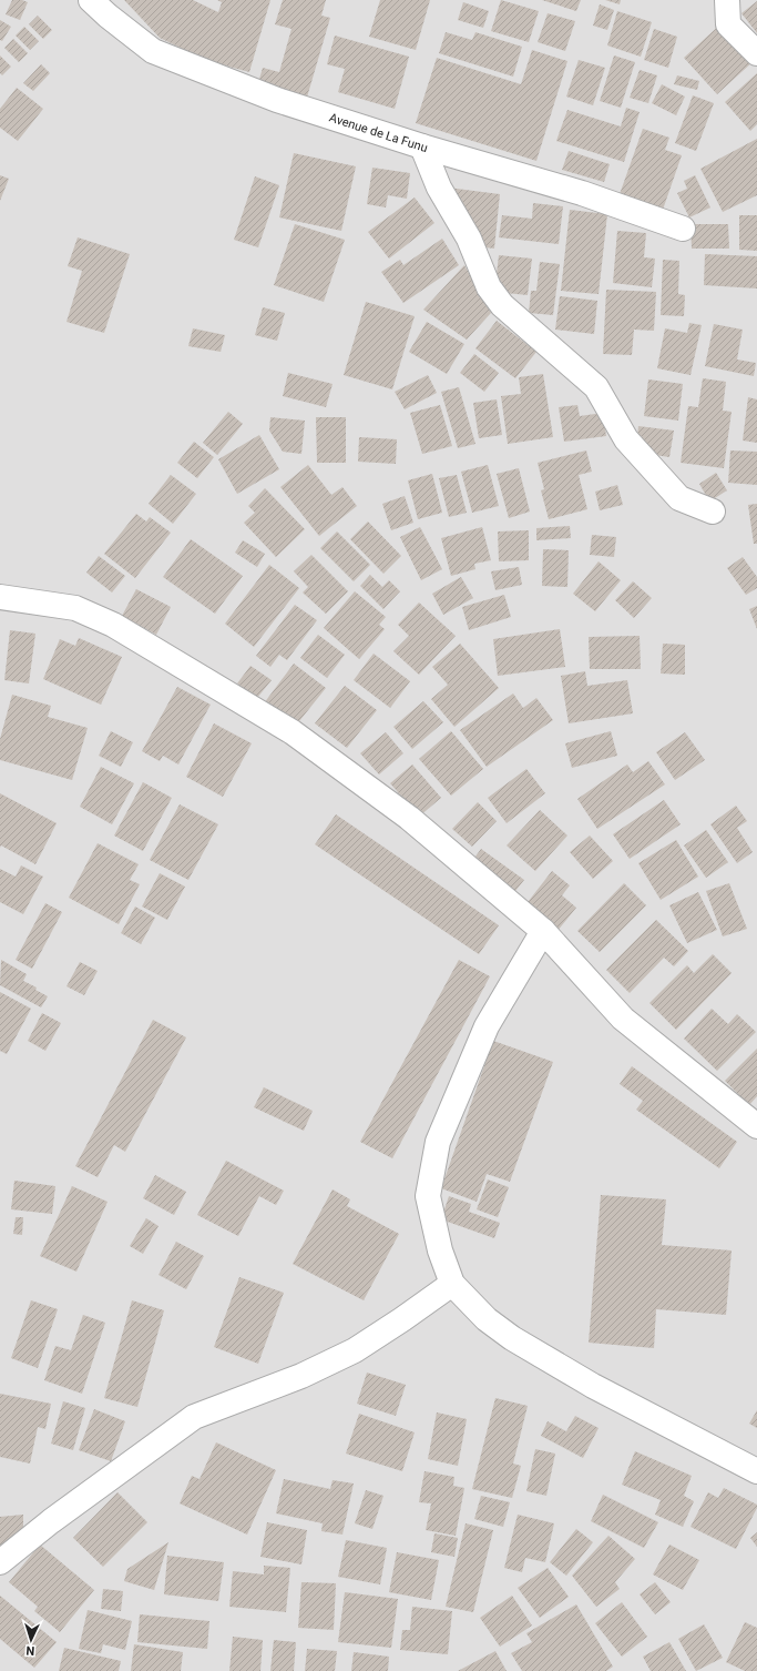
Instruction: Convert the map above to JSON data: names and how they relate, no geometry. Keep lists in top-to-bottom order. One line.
{"streets":{"street":["Avenue de La Funu"]},"north":"bottom"}
